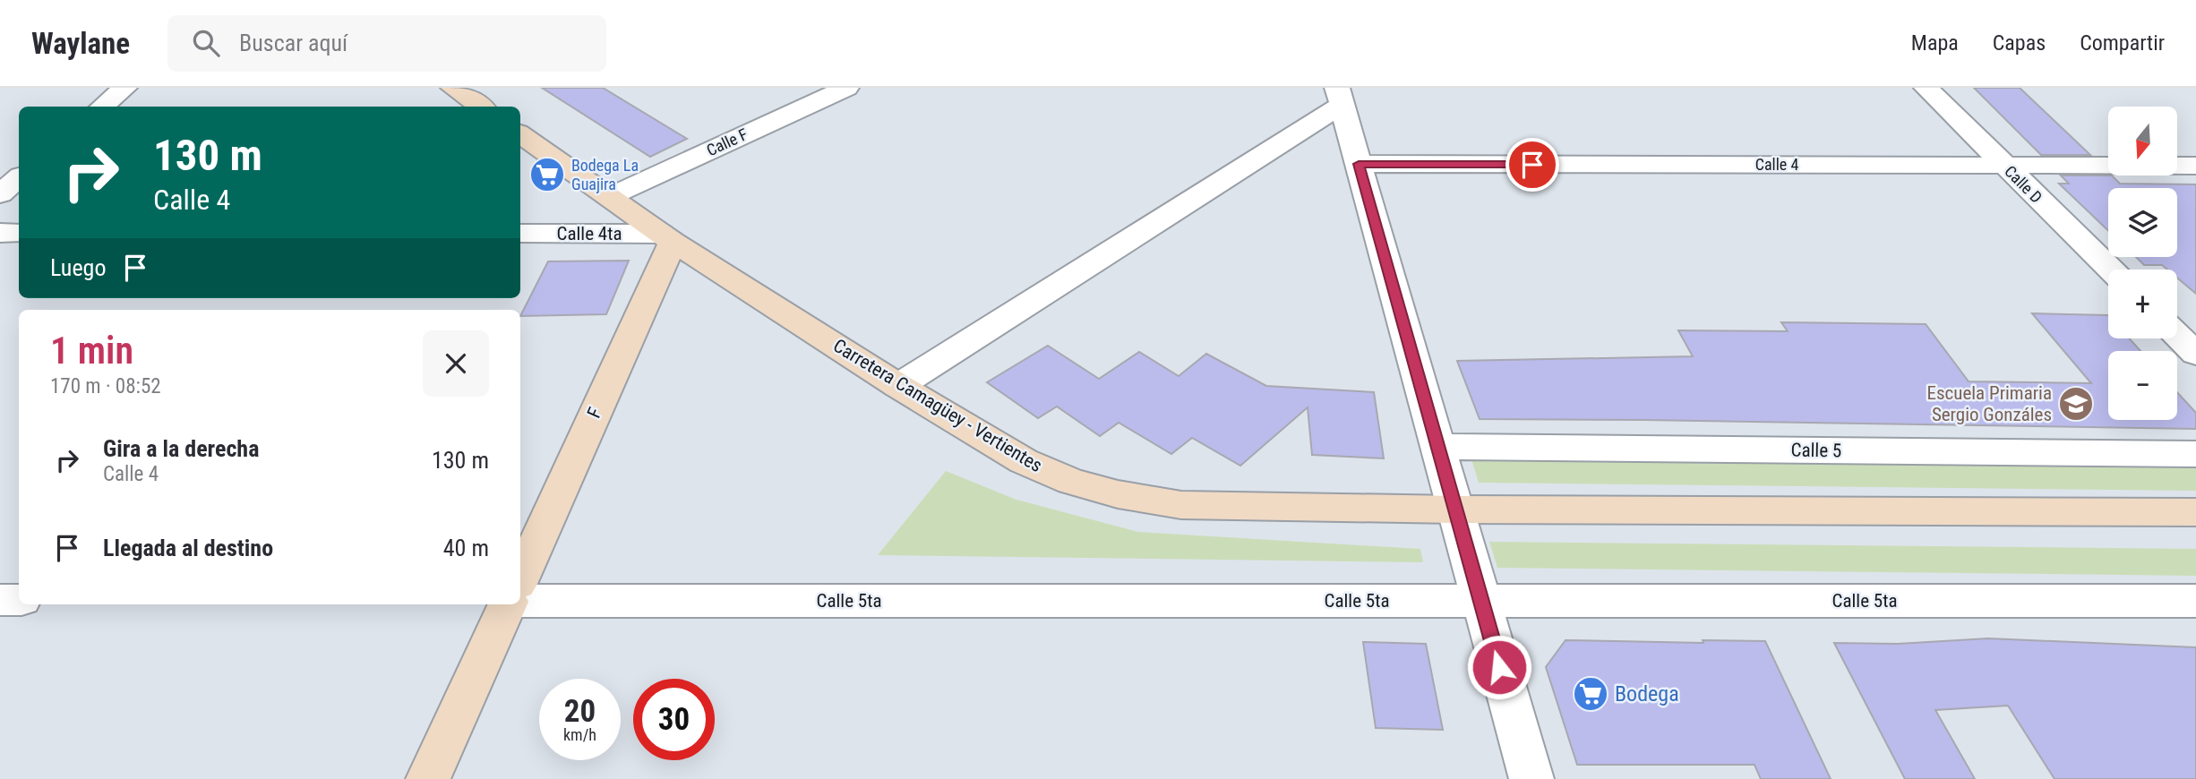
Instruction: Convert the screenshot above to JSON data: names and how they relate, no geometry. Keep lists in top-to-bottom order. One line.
{"streets":{"main road":["Carretera Camagüey - Vertientes","F"],"street":["Calle F","Calle 4","Calle D","Calle 4ta","Calle 5","Calle 5ta"]},"crossings":[["Calle F","Carretera Camagüey - Vertientes"],["Calle 4","Calle D"],["Calle 4ta","Carretera Camagüey - Vertientes"],["Calle 4ta","F"],["Carretera Camagüey - Vertientes","F"]],"places":{"supermarket":["Bodega La Guajira","Bodega"],"school or university":["Escuela Primaria Sergio Gonzáles"]},"north":"bottom","page":{"header":"Waylane","search":"Buscar aquí","nav":["Mapa","Capas","Compartir"],"map_buttons":["+","−"],"turn":["130 m","Calle 4"],"then":"Luego","heading":["1 min","170 m · 08:52"],"list":[{"name":"Gira a la derecha","note":"Calle 4","value":"130 m"},{"name":"Llegada al destino","value":"40 m"}],"speed":"20 km/h","limit":"30"}}
